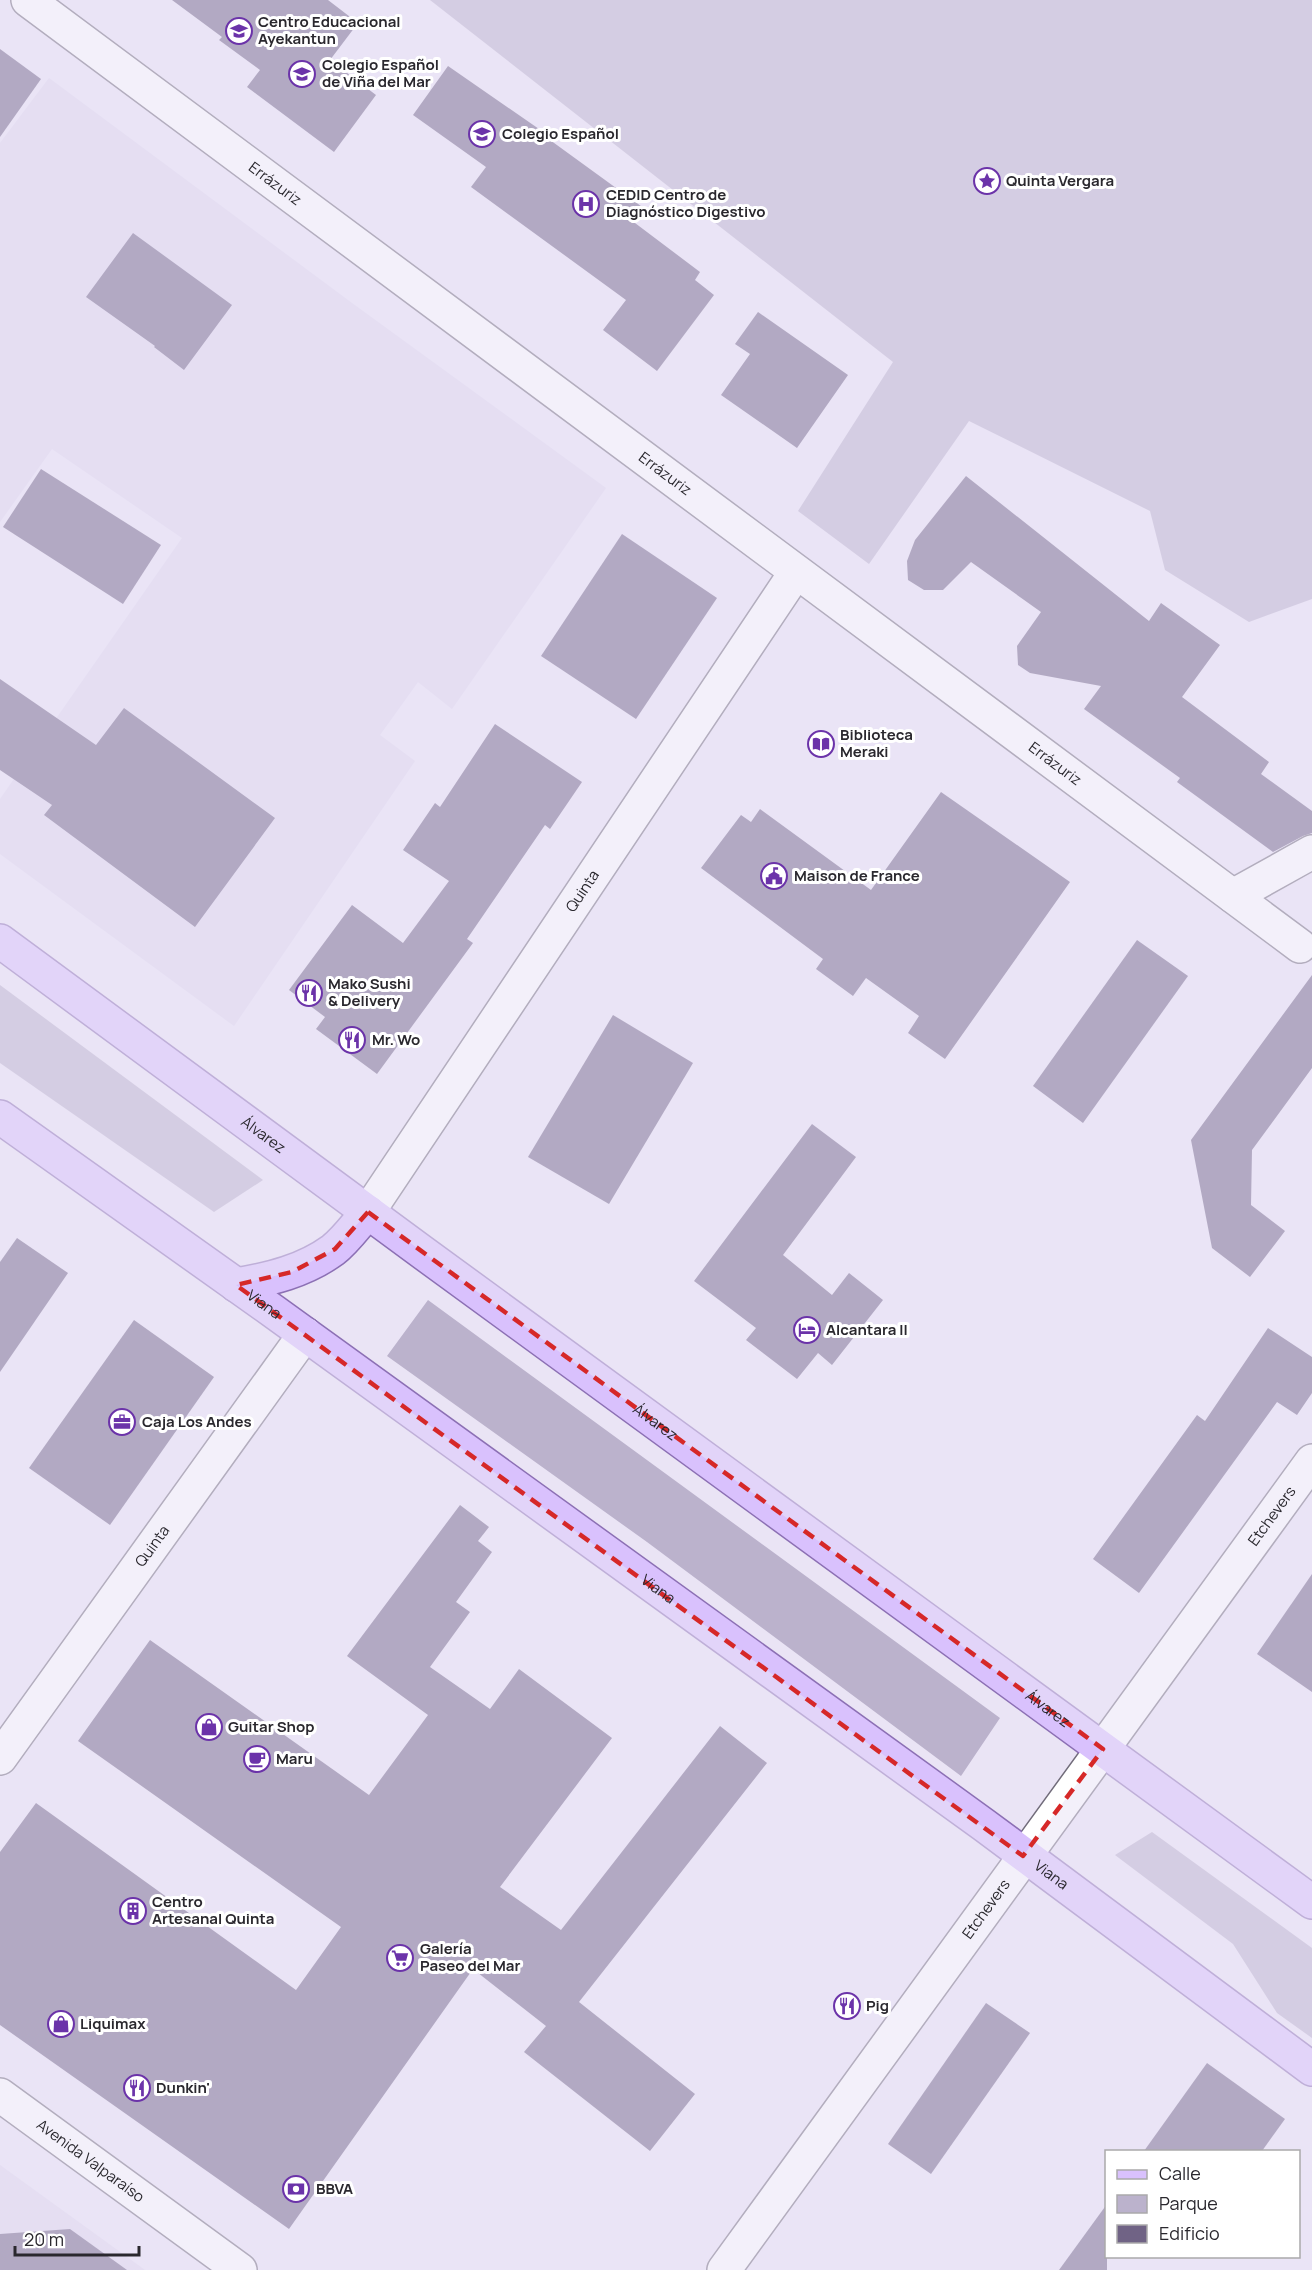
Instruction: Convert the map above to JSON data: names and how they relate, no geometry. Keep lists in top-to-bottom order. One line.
{"streets":{"main road":["Álvarez","Viana"],"street":["Errázuriz","Quinta","Etchevers","Avenida Valparaíso"]},"crossings":[["Errázuriz","Quinta"],["Quinta","Álvarez"],["Quinta","Viana"],["Álvarez","Etchevers"],["Viana","Etchevers"]],"places":{"school or university":["Centro Educacional Ayekantun","Colegio Español de Viña del Mar","Colegio Español"],"place":["Quinta Vergara"],"hospital":["CEDID Centro de Diagnóstico Digestivo"],"library":["Biblioteca Meraki"],"public building":["Maison de France"],"restaurant":["Mako Sushi & Delivery","Mr. Wo","Pig","Dunkin'"],"hotel":["Alcantara II"],"office":["Caja Los Andes"],"shop":["Guitar Shop","Liquimax"],"cafe":["Maru"],"building":["Centro Artesanal Quinta"],"supermarket":["Galería Paseo del Mar"],"bank":["BBVA"]},"legend":["Calle","Parque","Edificio"],"scale_bar":"20 m"}
